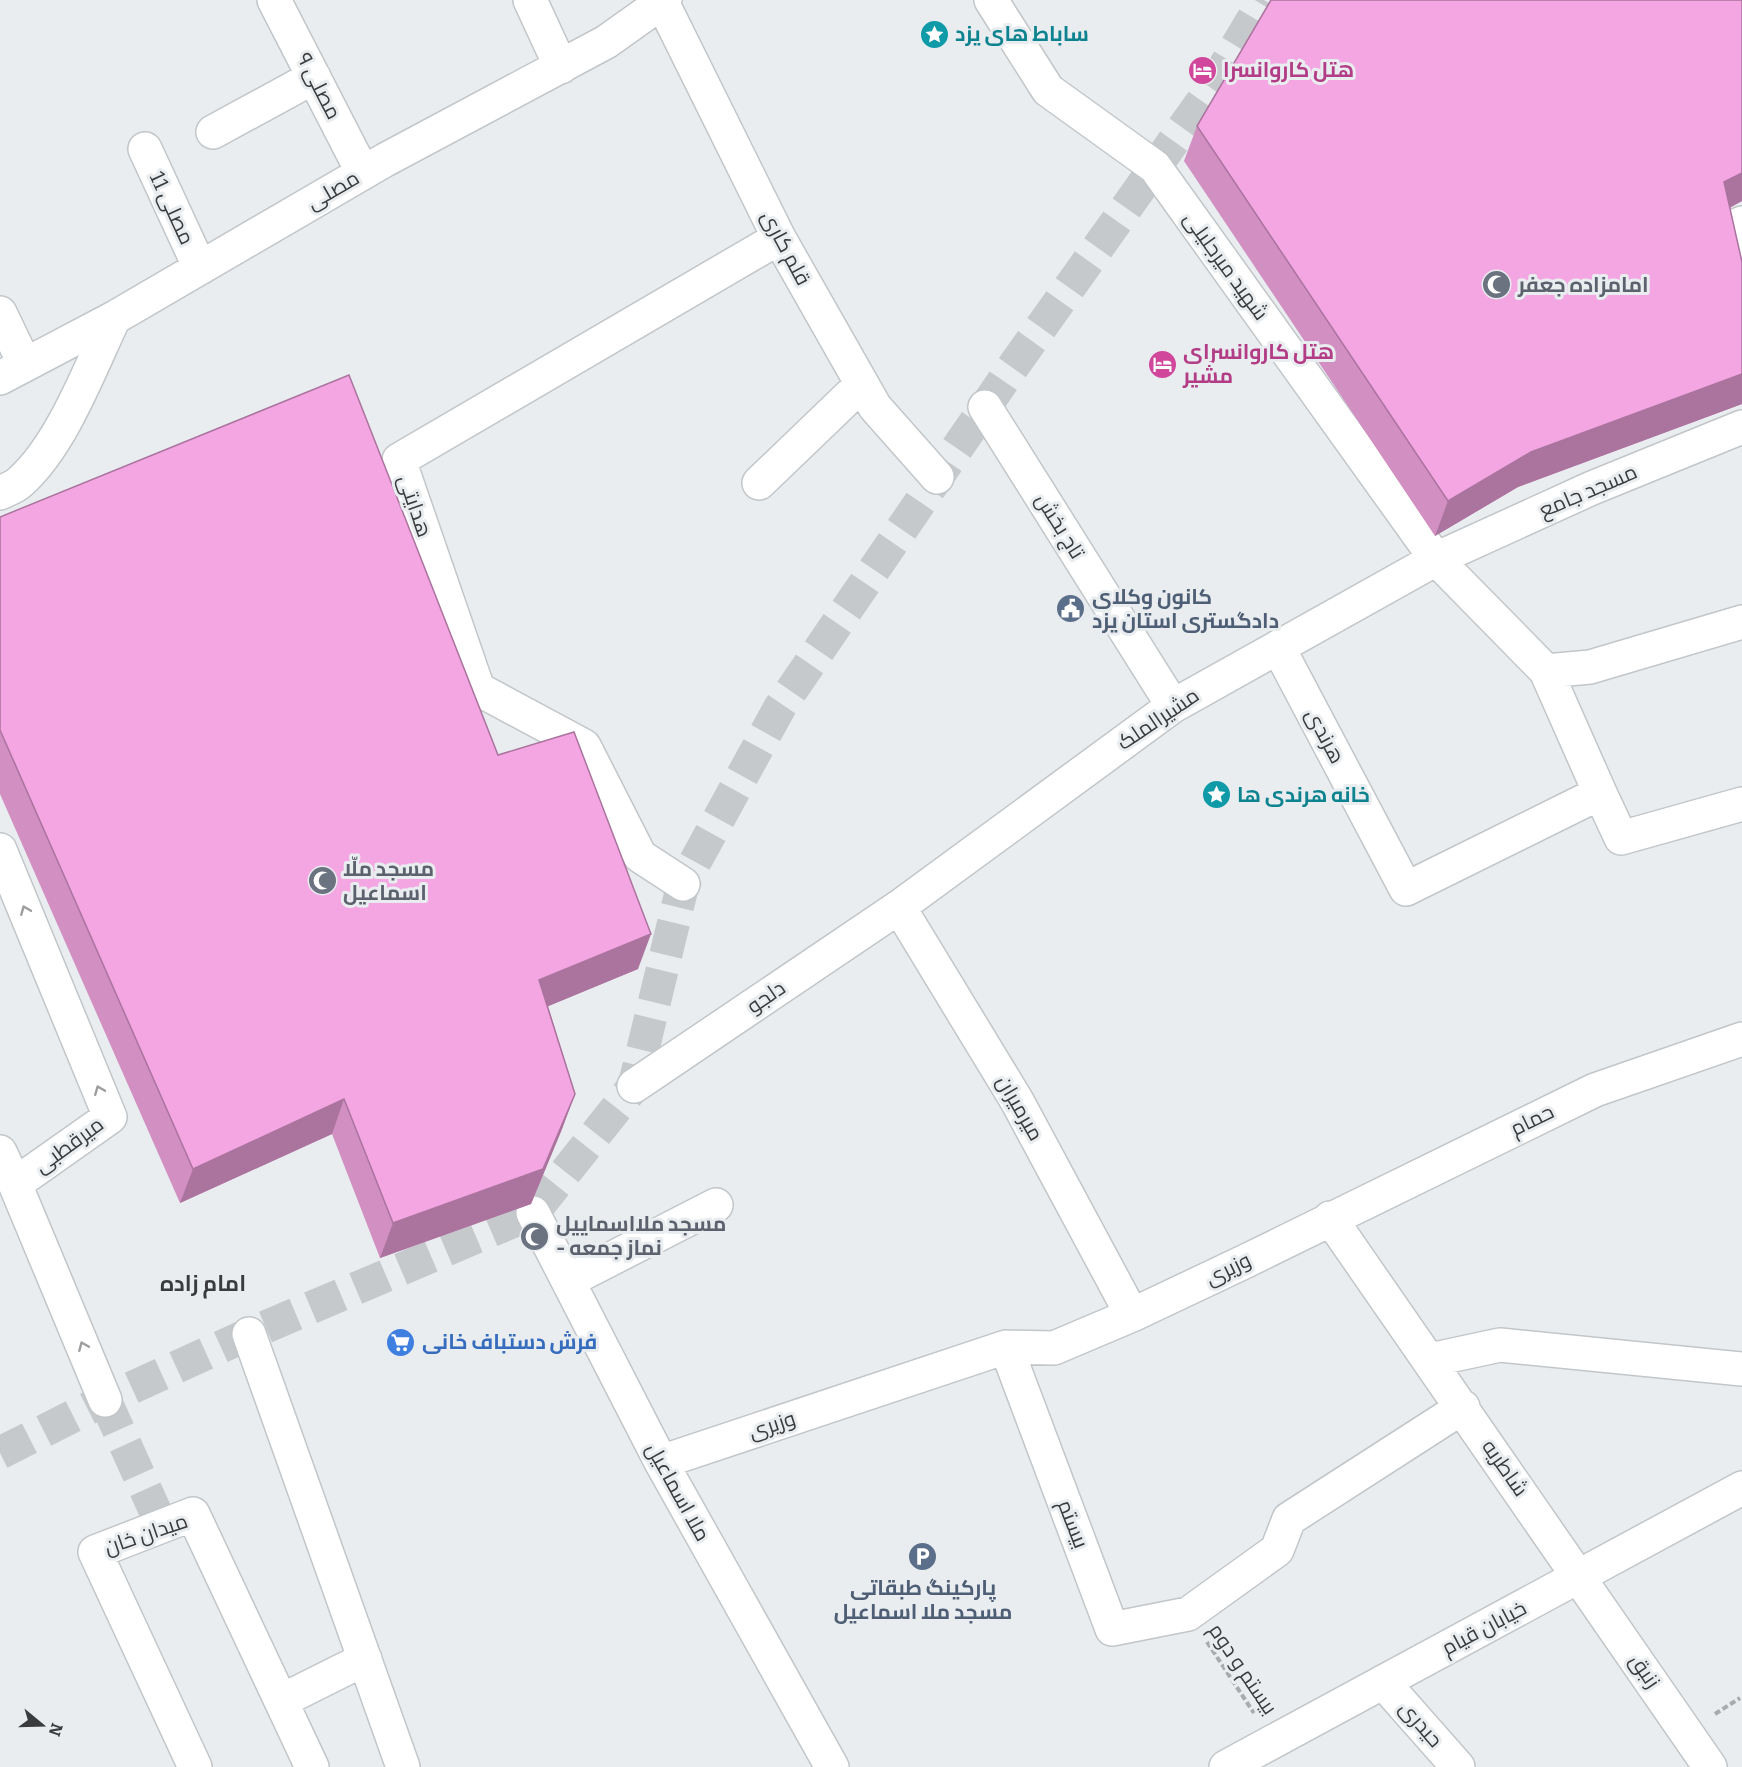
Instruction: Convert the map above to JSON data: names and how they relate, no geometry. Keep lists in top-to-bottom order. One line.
{"streets":{"street":["مصلی ۹","مصلی","مصلی 11","قلم کاری","شهید میرجلیلی","مسجد جامع","هدایتی","تاج بخش","مشیرالملک","هرندی","دلجو","میرمیران","حمام","میرقطبی","وزیری","شاطریه","ملا اسماعیل","بیستم","میدان خان","خیابان قیام","زنبق","حیدری"],"path":["بیستم و دوم"]},"crossings":[["مصلی ۹","مصلی"],["مصلی","مصلی 11"],["مصلی","قلم کاری"],["قلم کاری","هدایتی"],["شهید میرجلیلی","مسجد جامع"],["شهید میرجلیلی","مشیرالملک"],["مسجد جامع","مشیرالملک"],["تاج بخش","مشیرالملک"],["مشیرالملک","هرندی"],["مشیرالملک","دلجو"],["مشیرالملک","میرمیران"],["دلجو","میرمیران"],["میرمیران","وزیری"],["حمام","وزیری"],["وزیری","ملا اسماعیل"],["وزیری","بیستم"],["شاطریه","خیابان قیام"],["شاطریه","زنبق"],["بیستم","بیستم و دوم"],["خیابان قیام","بیستم و دوم"],["خیابان قیام","زنبق"],["خیابان قیام","حیدری"]],"one_way":["میرقطبی"],"districts":["امام زاده"],"places":{"place":["ساباط های یزد","خانه هرندی ها"],"hotel":["هتل کاروانسرا","هتل کاروانسرای مشیر"],"mosque":["امامزاده جعفر","مسجد ملّا اسماعیل","مسجد ملااسماییل - نماز جمعه"],"public building":["کانون وکلای دادگستری استان یزد"],"supermarket":["فرش دستباف خانی"],"parking":["پارکینگ طبقاتی مسجد ملا اسماعیل"]},"north":"right"}
